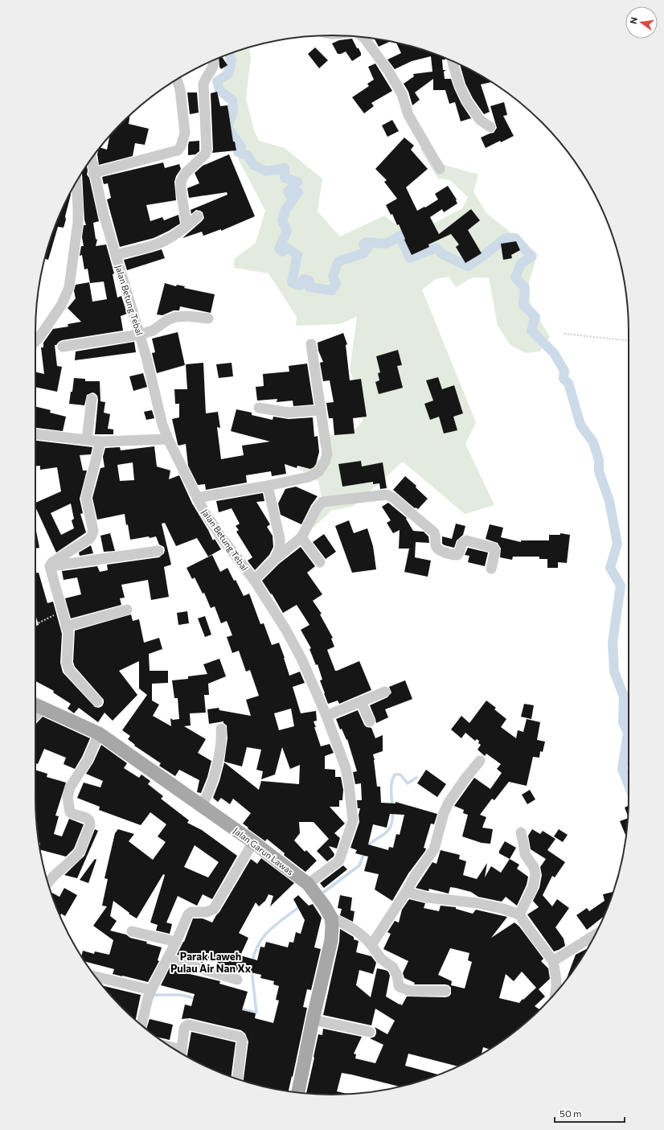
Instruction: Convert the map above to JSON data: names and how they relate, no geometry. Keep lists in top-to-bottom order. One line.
{"streets":{"main road":["Jalan Garun Lawas"],"street":["Jalan Betung Tebal"]},"crossings":[["Jalan Betung Tebal","Jalan Garun Lawas"]],"districts":["Parak Laweh Pulau Air Nan Xx"],"scale_bar":"50 m","north":"left"}
